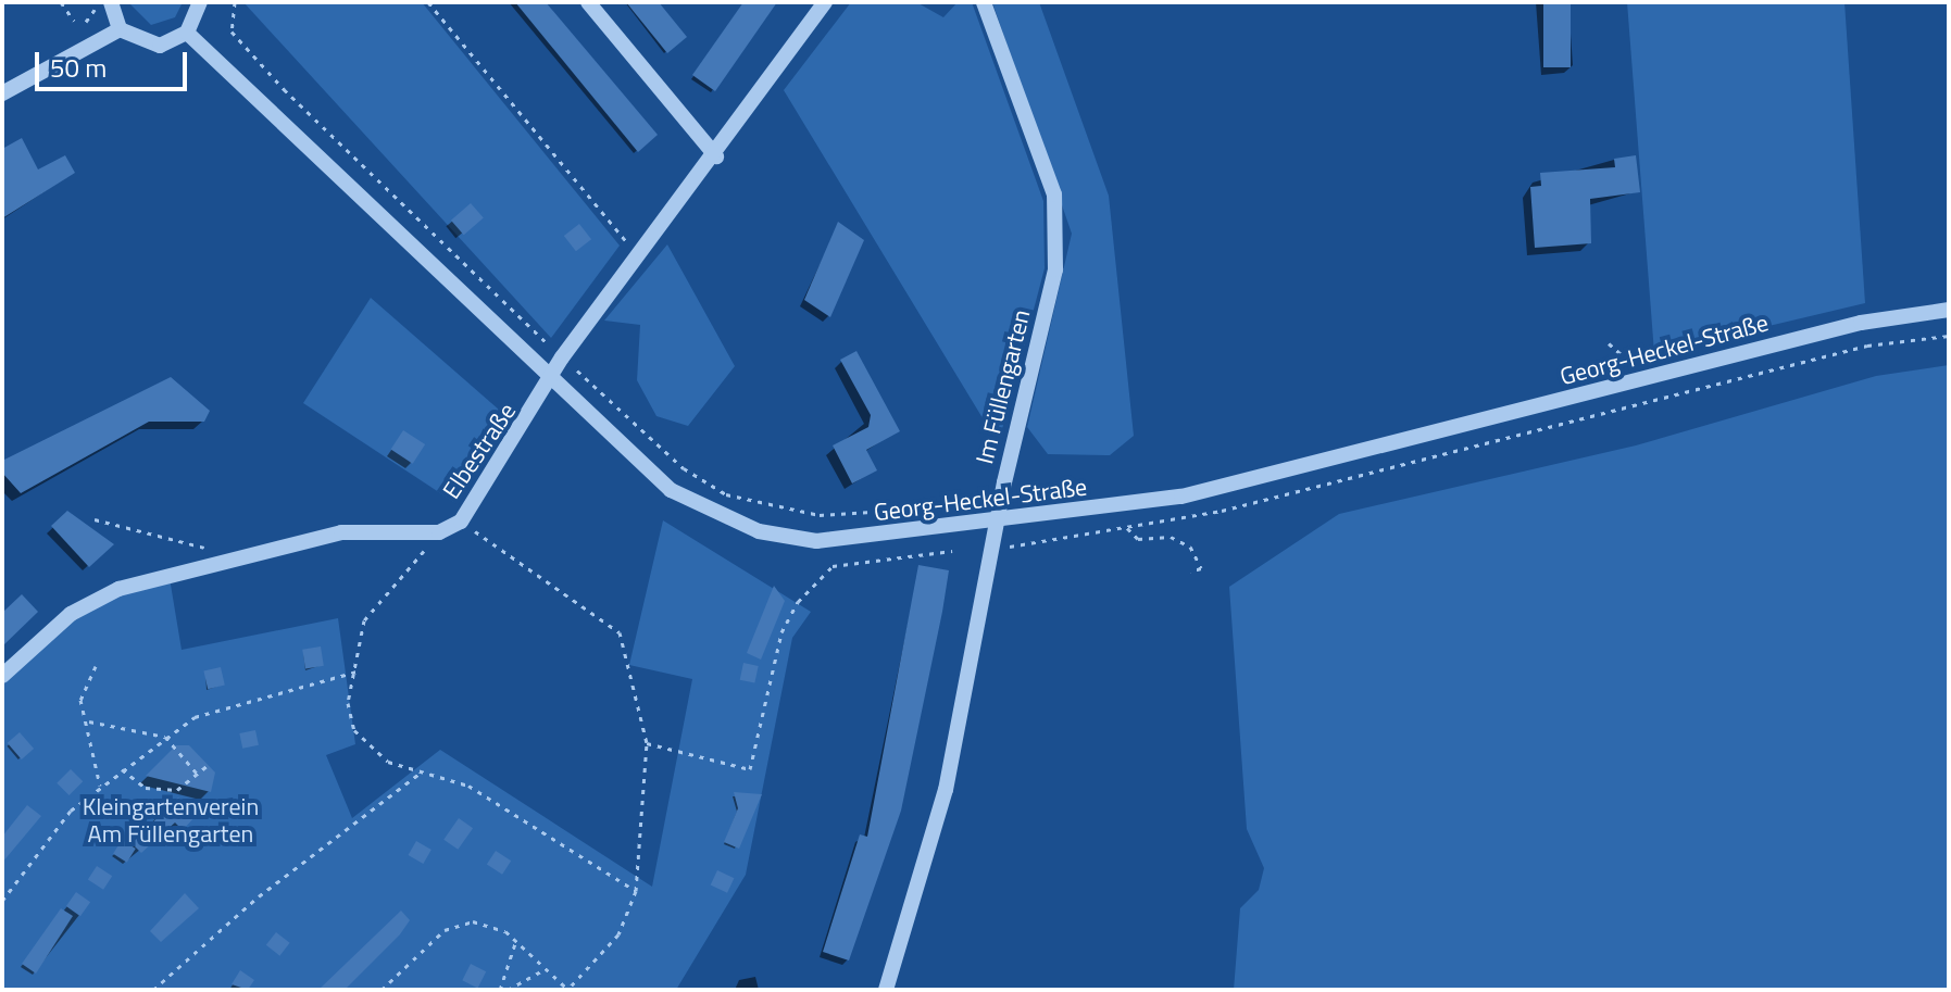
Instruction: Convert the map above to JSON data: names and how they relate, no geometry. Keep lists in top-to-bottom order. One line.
{"streets":{"street":["Georg-Heckel-Straße","Im Füllengarten","Elbestraße"]},"crossings":[["Georg-Heckel-Straße","Im Füllengarten"],["Georg-Heckel-Straße","Elbestraße"]],"parks":["Kleingartenverein Am Füllengarten"],"scale_bar":"50 m"}
